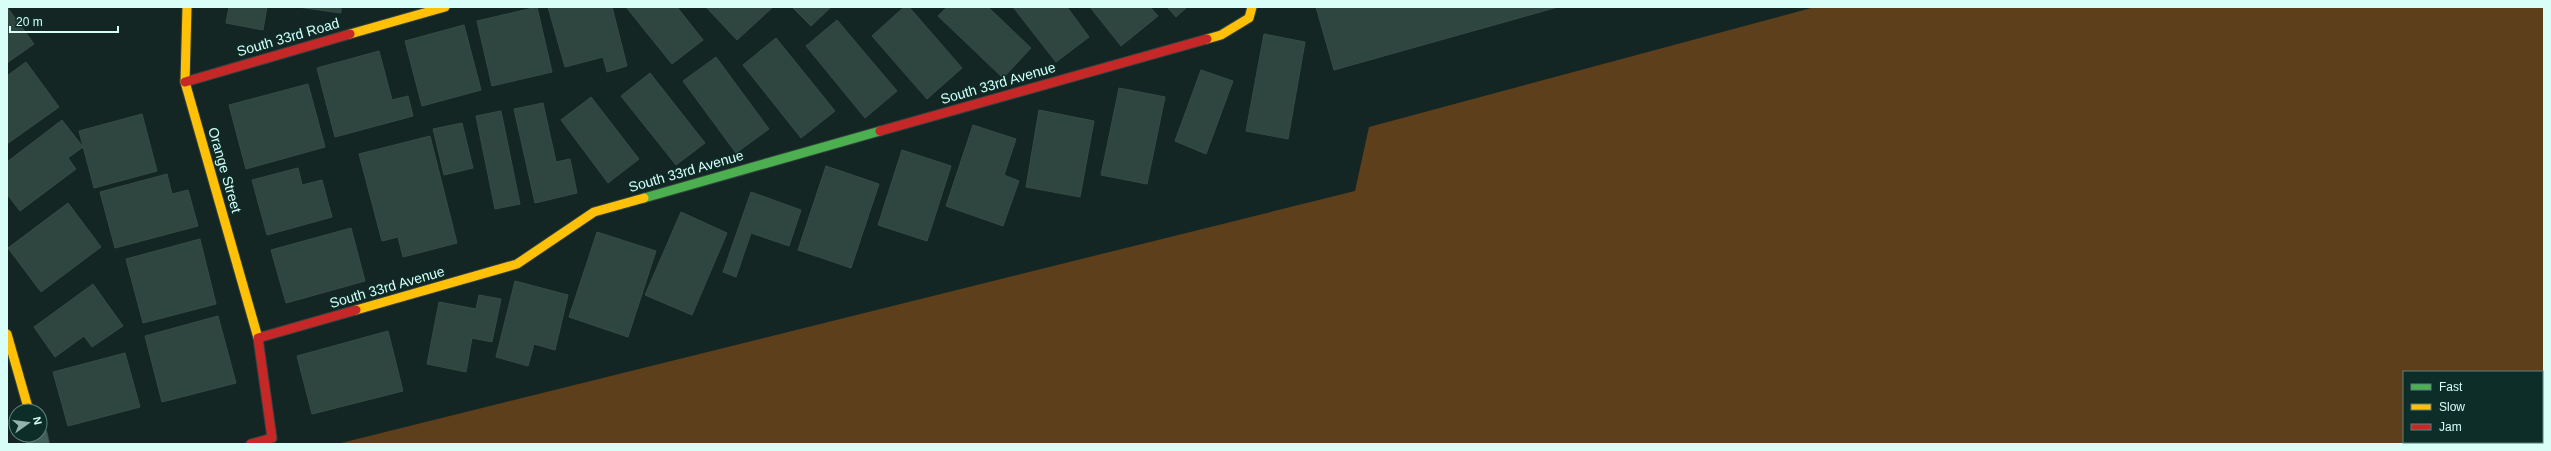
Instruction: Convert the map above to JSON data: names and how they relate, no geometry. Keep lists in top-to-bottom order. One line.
{"streets":{"street":["South 33rd Road","South 33rd Avenue","Orange Street"]},"crossings":[["South 33rd Road","Orange Street"],["South 33rd Avenue","Orange Street"]],"legend":["Fast","Slow","Jam"],"scale_bar":"20 m","north":"right"}
